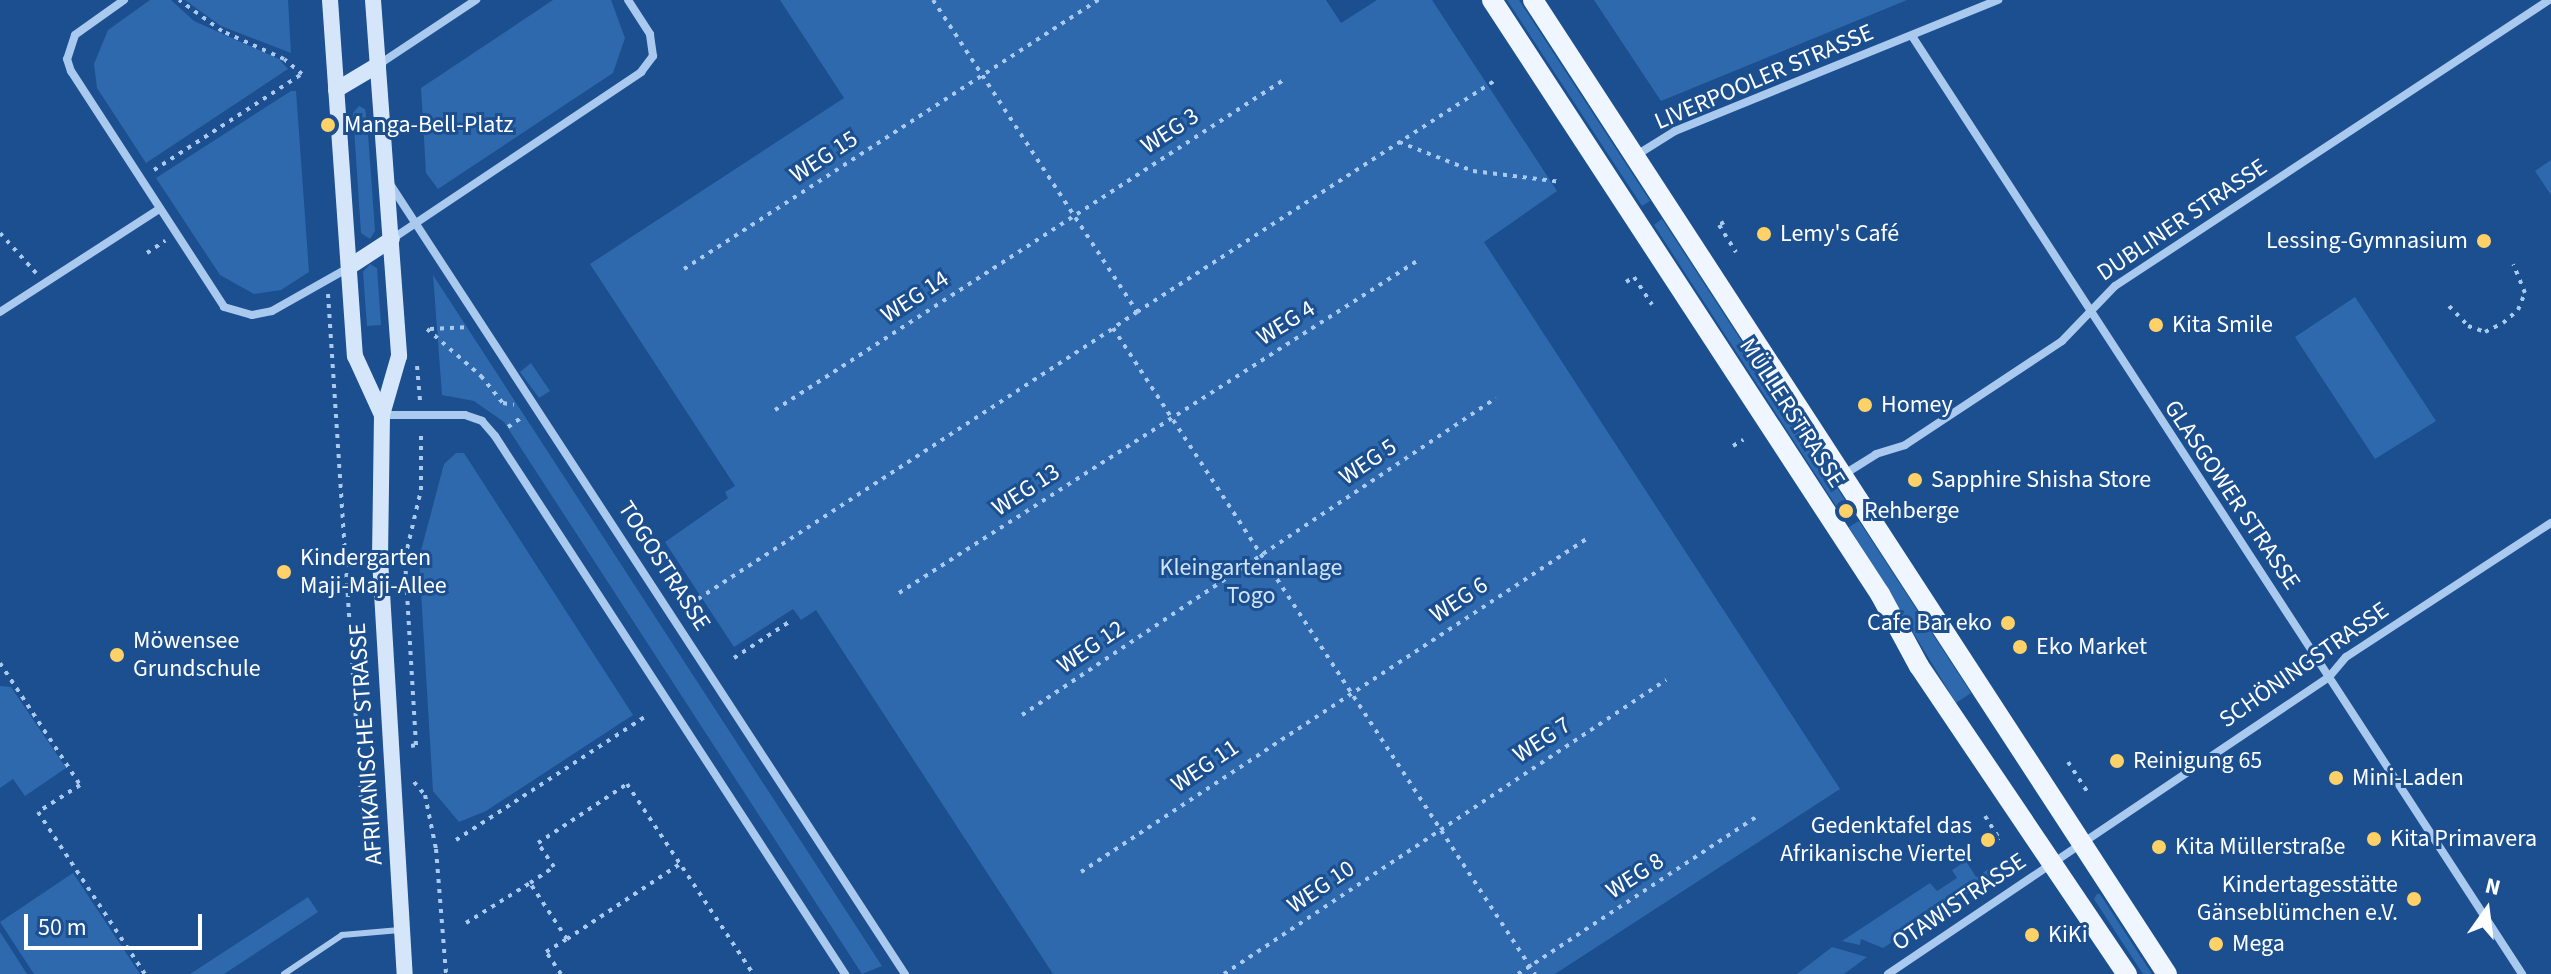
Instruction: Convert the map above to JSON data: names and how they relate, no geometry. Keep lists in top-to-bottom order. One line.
{"streets":{"main road":["MÜLLERSTRASSE"],"street":["LIVERPOOLER STRASSE","DUBLINER STRASSE","GLASGOWER STRASSE","TOGOSTRASSE","SCHÖNINGSTRASSE","AFRIKANISCHE STRASSE","OTAWISTRASSE"],"path":["WEG 3","WEG 15","WEG 14","WEG 4","WEG 5","WEG 13","WEG 6","WEG 12","WEG 7","WEG 11","WEG 8","WEG 10"]},"crossings":[["LIVERPOOLER STRASSE","MÜLLERSTRASSE"],["LIVERPOOLER STRASSE","GLASGOWER STRASSE"],["WEG 3","WEG 14"],["DUBLINER STRASSE","MÜLLERSTRASSE"],["DUBLINER STRASSE","GLASGOWER STRASSE"],["WEG 4","WEG 13"],["MÜLLERSTRASSE","SCHÖNINGSTRASSE"],["MÜLLERSTRASSE","OTAWISTRASSE"],["WEG 5","WEG 12"],["GLASGOWER STRASSE","SCHÖNINGSTRASSE"],["TOGOSTRASSE","AFRIKANISCHE STRASSE"],["WEG 6","WEG 11"],["SCHÖNINGSTRASSE","OTAWISTRASSE"],["WEG 7","WEG 10"]],"parks":["Kleingartenanlage Togo"],"places":["Manga-Bell-Platz","Lemy's Café","Lessing-Gymnasium","Kita Smile","Homey","Sapphire Shisha Store","Rehberge","Kindergarten Maji-Maji-Allee","Cafe Bar eko","Eko Market","Möwensee Grundschule","Reinigung 65","Mini-Laden","Kita Primavera","Gedenktafel das Afrikanische Viertel","Kita Müllerstraße","Kindertagesstätte Gänseblümchen e.V.","KiKi","Mega"],"scale_bar":"50 m","north":"top"}
